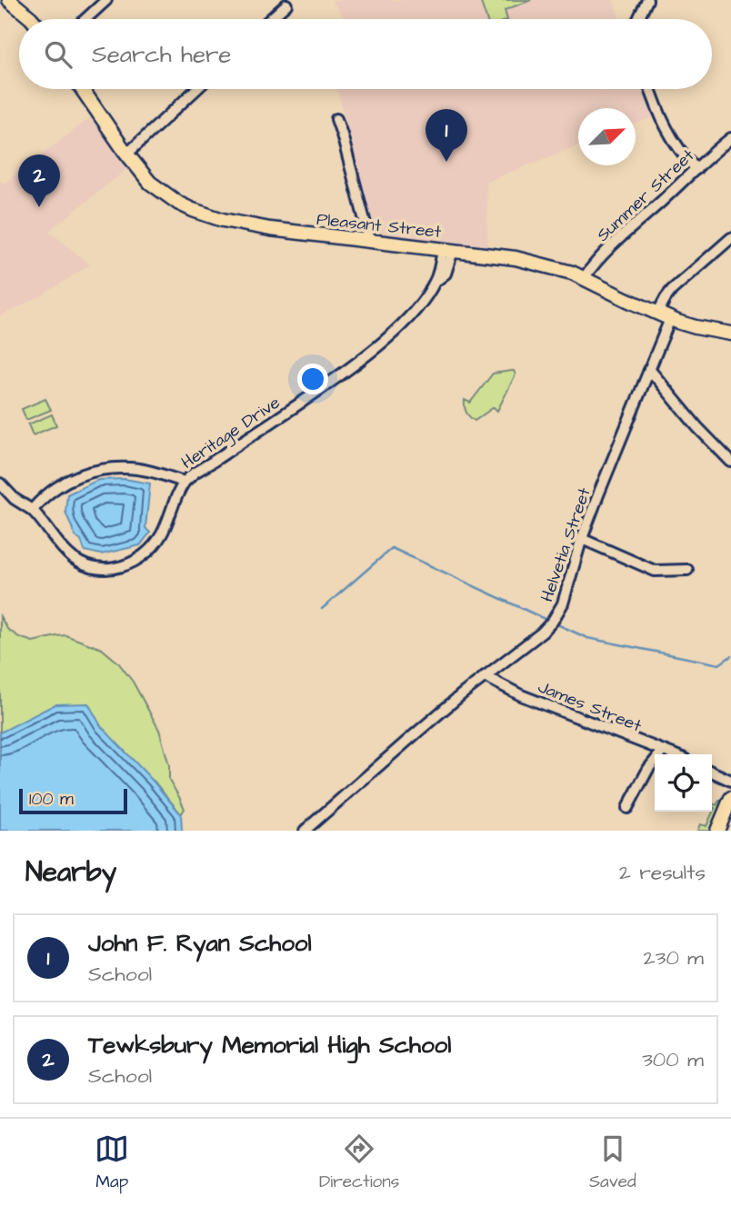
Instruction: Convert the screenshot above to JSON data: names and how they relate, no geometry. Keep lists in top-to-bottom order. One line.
{"streets":{"main road":["Pleasant Street"],"street":["Summer Street","Heritage Drive","Helvetia Street","James Street"]},"crossings":[["Summer Street","Pleasant Street"],["Pleasant Street","Heritage Drive"],["Pleasant Street","Helvetia Street"],["Helvetia Street","James Street"]],"scale_bar":"100 m","north":"top right","page":{"search":"Search here","pins":["1","2"],"scale":"100 m","heading":["Nearby","2 results"],"list":[{"mark":"1","name":"John F. Ryan School","note":"School","value":"230 m"},{"mark":"2","name":"Tewksbury Memorial High School","note":"School","value":"300 m"}],"nav":["Map","Directions","Saved"]}}
